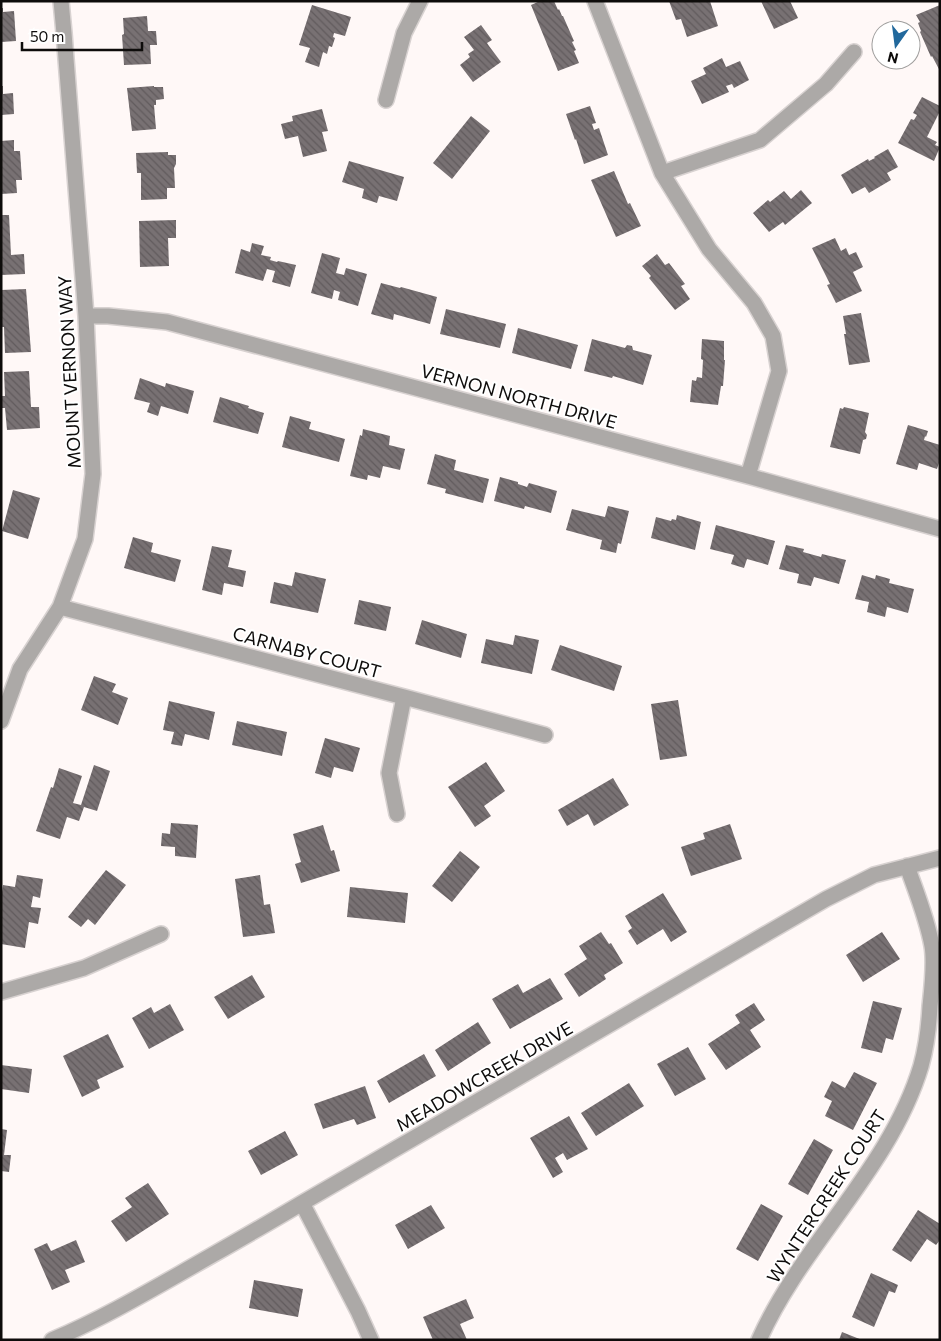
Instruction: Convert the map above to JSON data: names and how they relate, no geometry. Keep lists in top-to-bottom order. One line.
{"streets":{"street":["MOUNT VERNON WAY","VERNON NORTH DRIVE","CARNABY COURT","MEADOWCREEK DRIVE","WYNTERCREEK COURT"]},"crossings":[["MOUNT VERNON WAY","VERNON NORTH DRIVE"],["MOUNT VERNON WAY","CARNABY COURT"],["MEADOWCREEK DRIVE","WYNTERCREEK COURT"]],"scale_bar":"50 m","north":"bottom"}
